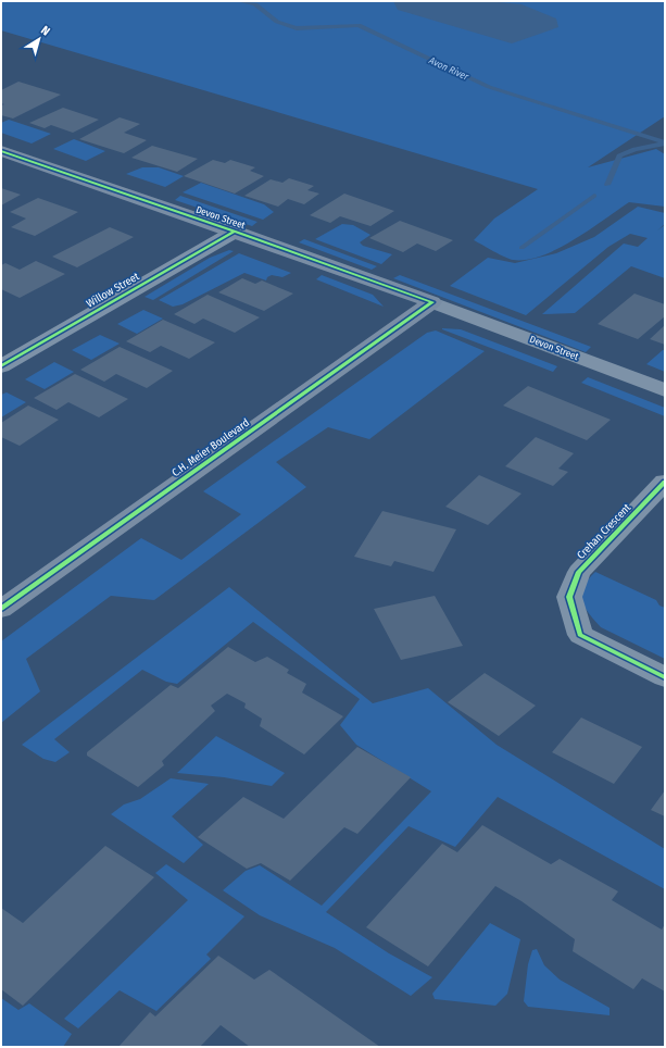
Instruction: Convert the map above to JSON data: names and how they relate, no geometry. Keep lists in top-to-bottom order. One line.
{"streets":{"street":["Devon Street","Willow Street","C.H. Meier Boulevard","Crehan Crescent"]},"crossings":[["Devon Street","Willow Street"],["Devon Street","C.H. Meier Boulevard"]],"water":["Avon River"],"north":"top right"}
